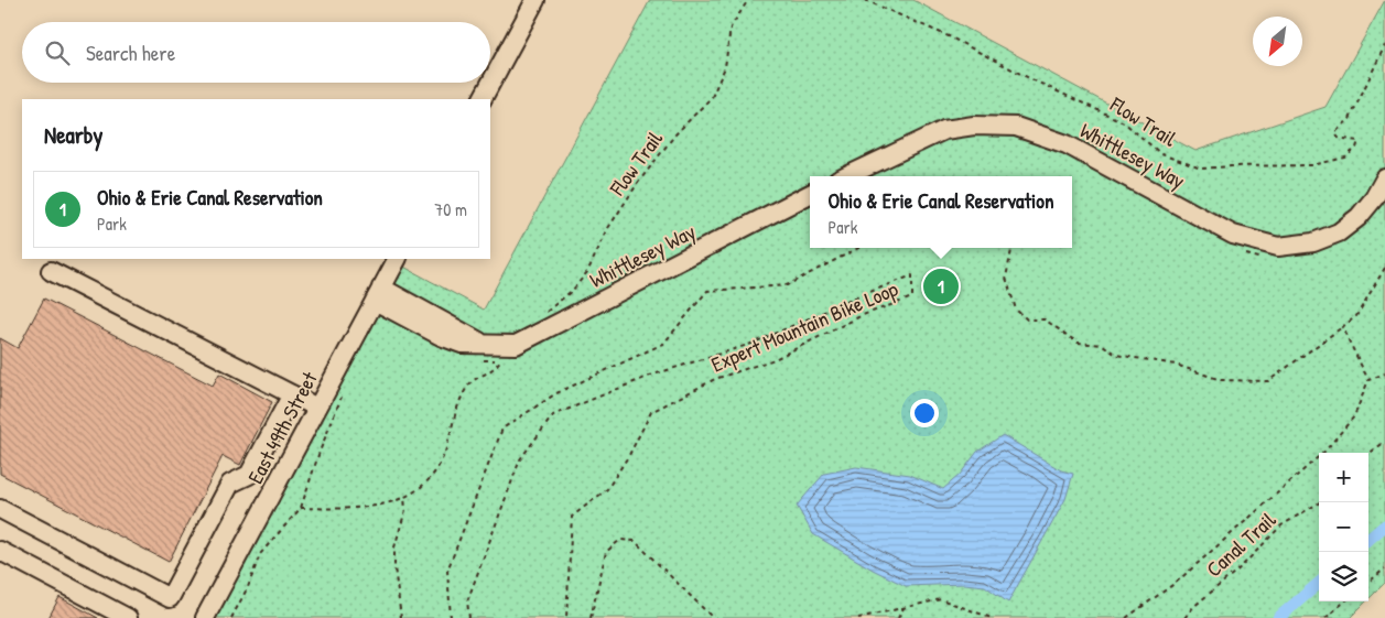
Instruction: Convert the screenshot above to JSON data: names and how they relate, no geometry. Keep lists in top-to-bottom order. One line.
{"streets":{"street":["Whittlesey Way","East 49th Street"],"path":["Flow Trail","Expert Mountain Bike Loop","Canal Trail"]},"crossings":[["Whittlesey Way","East 49th Street"]],"north":"bottom left","page":{"search":"Search here","heading":"Nearby","list":[{"mark":"1","name":"Ohio & Erie Canal Reservation","note":"Park","value":"70 m"}],"popup":["Ohio & Erie Canal Reservation","Park"],"pins":"1","map_buttons":["+","−"]}}
